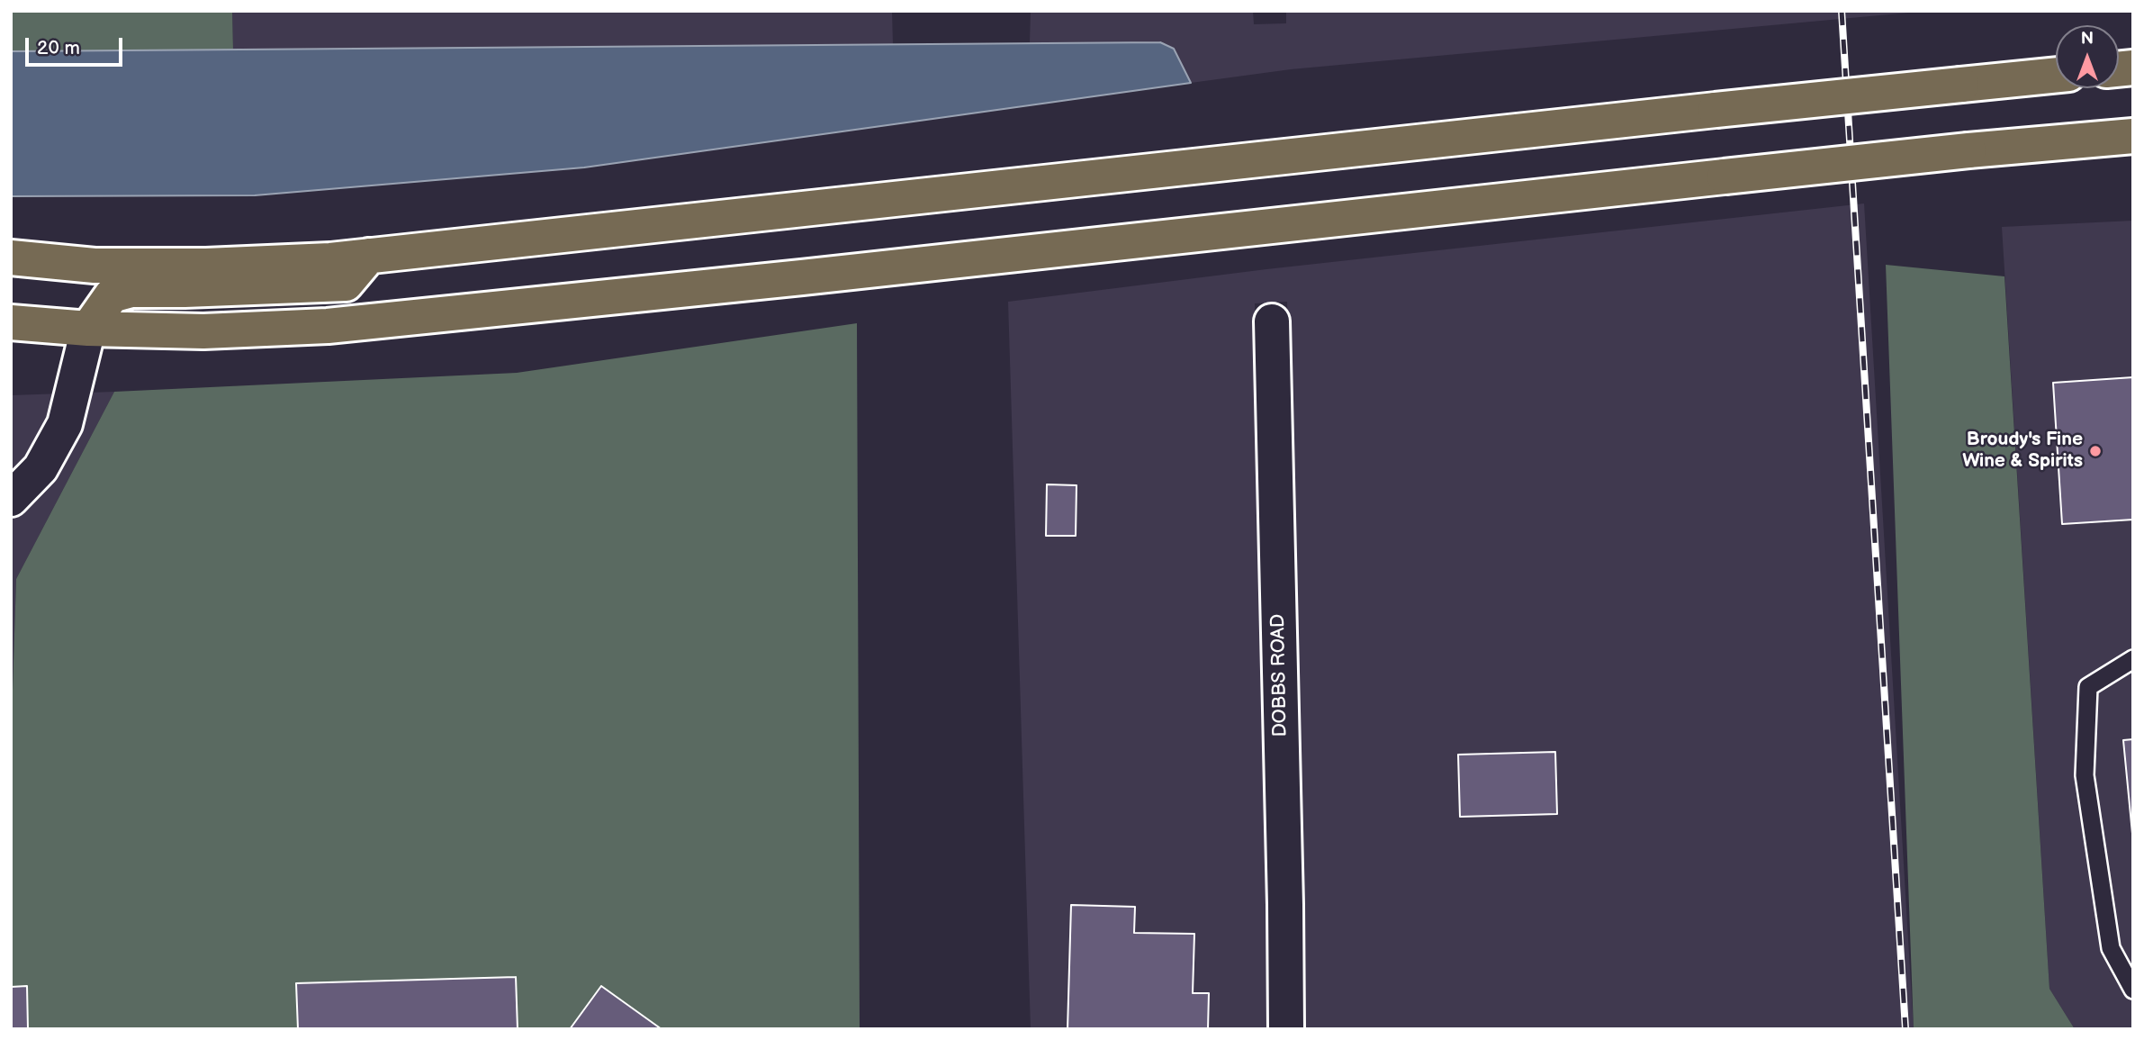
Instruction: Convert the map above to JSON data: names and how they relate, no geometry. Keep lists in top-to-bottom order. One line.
{"streets":{"street":["DOBBS ROAD"]},"places":["Broudy's Fine Wine & Spirits"],"scale_bar":"20 m","north":"top"}
